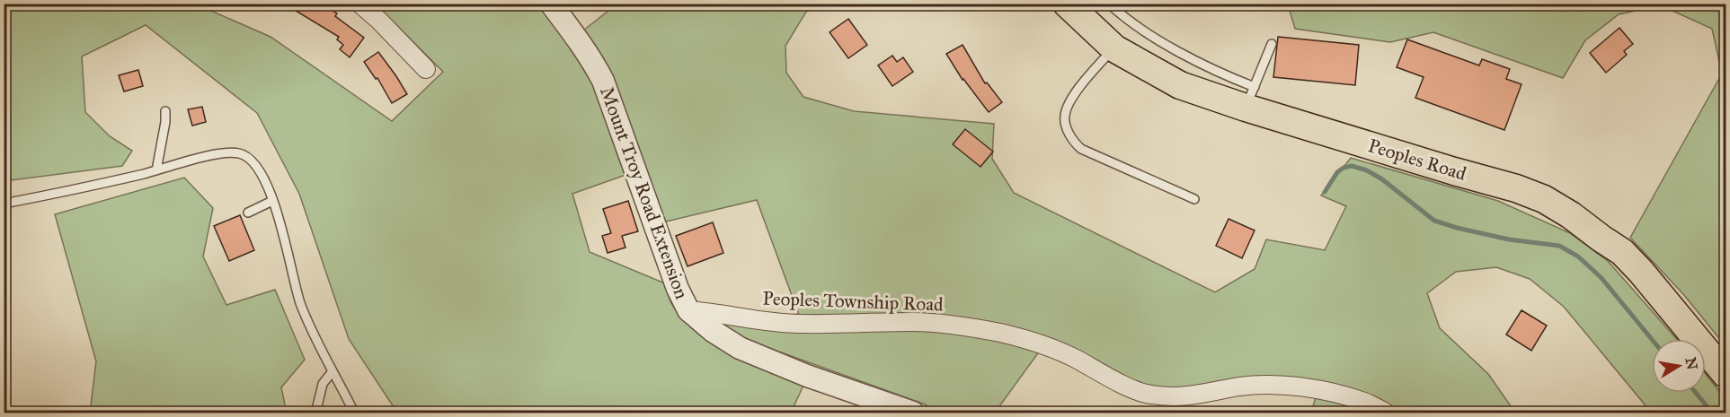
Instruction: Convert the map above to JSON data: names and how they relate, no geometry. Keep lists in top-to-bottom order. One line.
{"streets":{"main road":["Peoples Road"],"street":["Mount Troy Road Extension","Peoples Township Road"]},"crossings":[["Mount Troy Road Extension","Peoples Township Road"]],"north":"right"}
